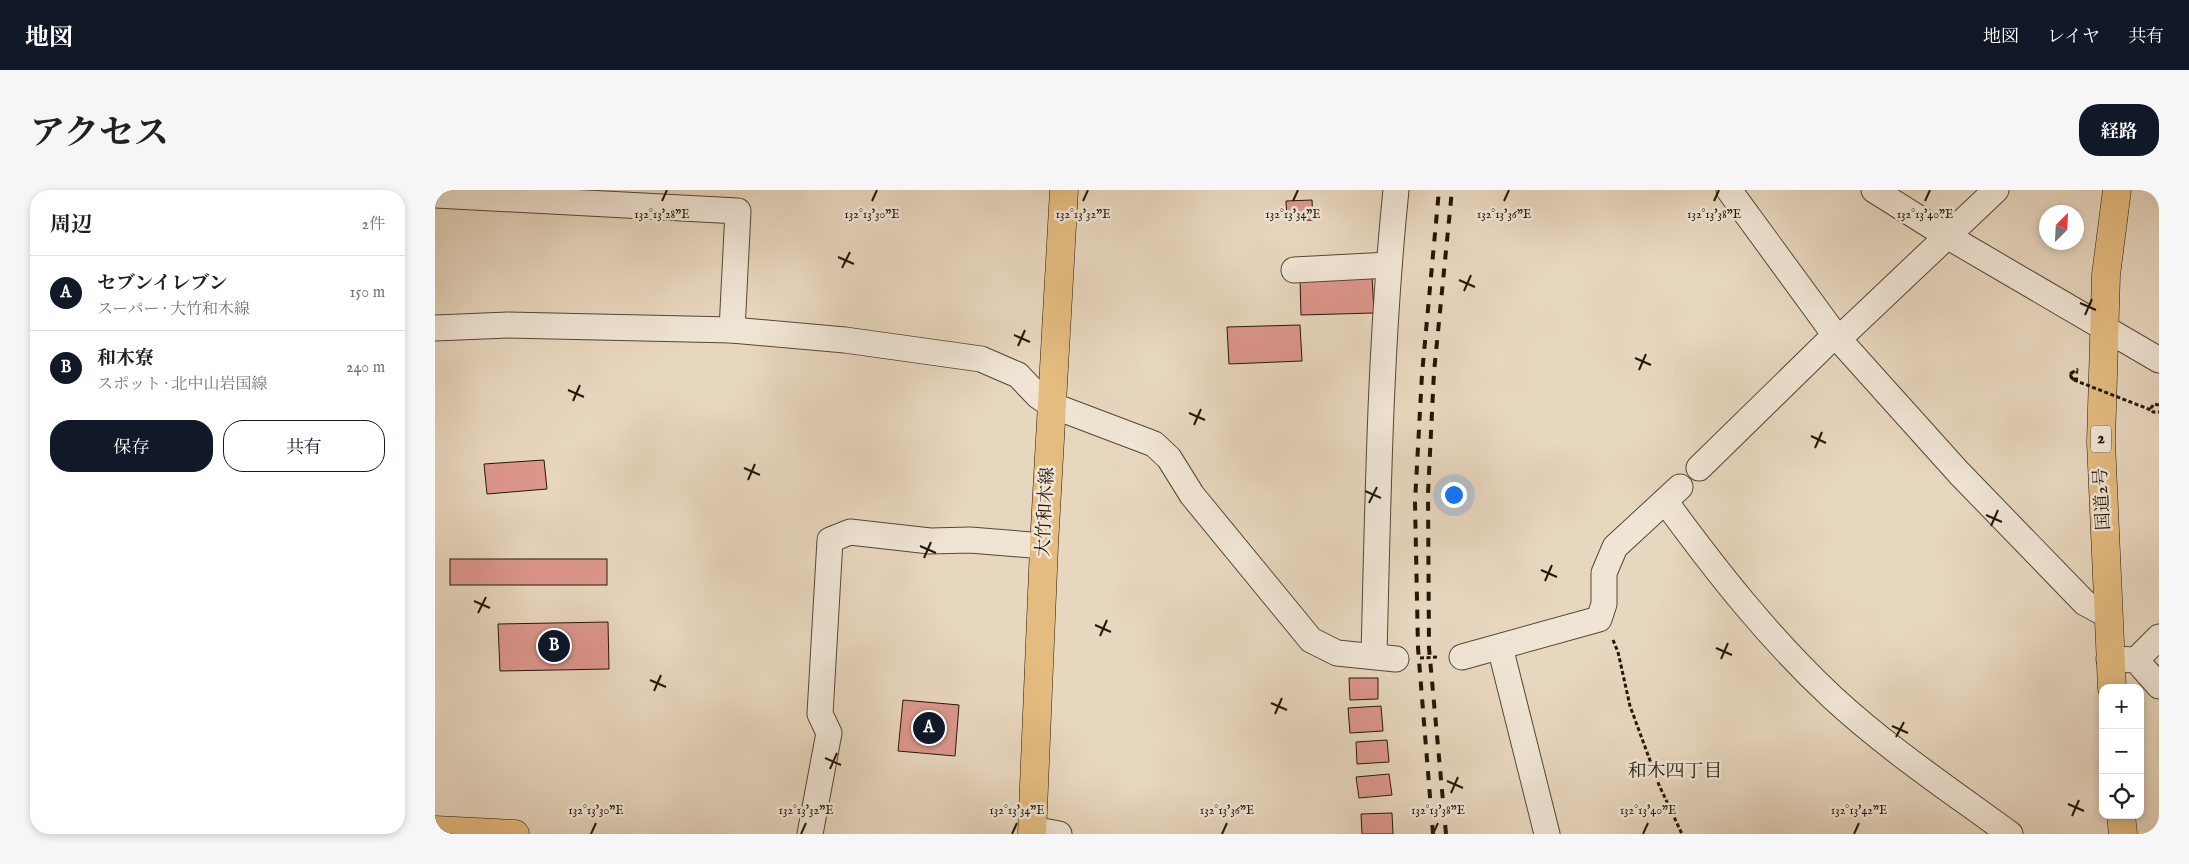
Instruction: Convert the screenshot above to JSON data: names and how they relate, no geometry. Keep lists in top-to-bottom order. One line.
{"streets":{"main road":["2","国道2号","大竹和木線"]},"districts":["和木四丁目"],"north":"top right","page":{"header":"地図","nav":["地図","レイヤ","共有"],"title":"アクセス","buttons":["経路",["保存","共有"]],"heading":["周辺","2件"],"list":[{"mark":"A","name":"セブンイレブン","note":"スーパー · 大竹和木線","value":"150 m"},{"mark":"B","name":"和木寮","note":"スポット · 北中山岩国線","value":"240 m"}],"pins":["B","A"],"map_buttons":["+","−"]},"coordinates":["132°13'28\"E","132°13'30\"E","132°13'32\"E","132°13'34\"E","132°13'36\"E","132°13'38\"E","132°13'40\"E","132°13'42\"E"]}
